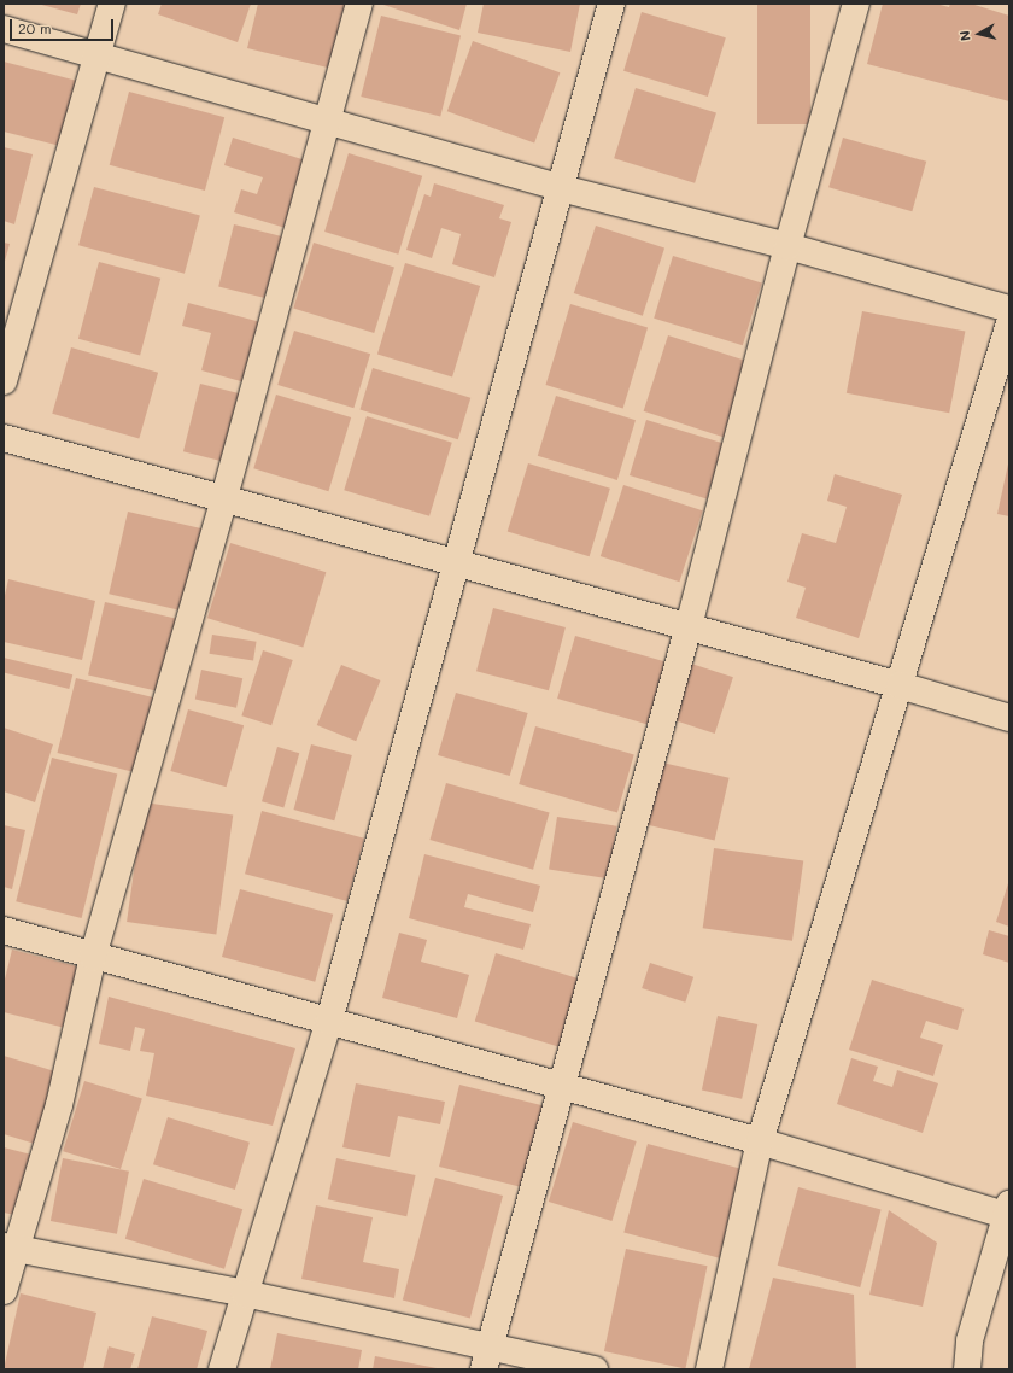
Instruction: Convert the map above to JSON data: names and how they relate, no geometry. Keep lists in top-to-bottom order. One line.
{"scale_bar":"20 m","north":"left"}
